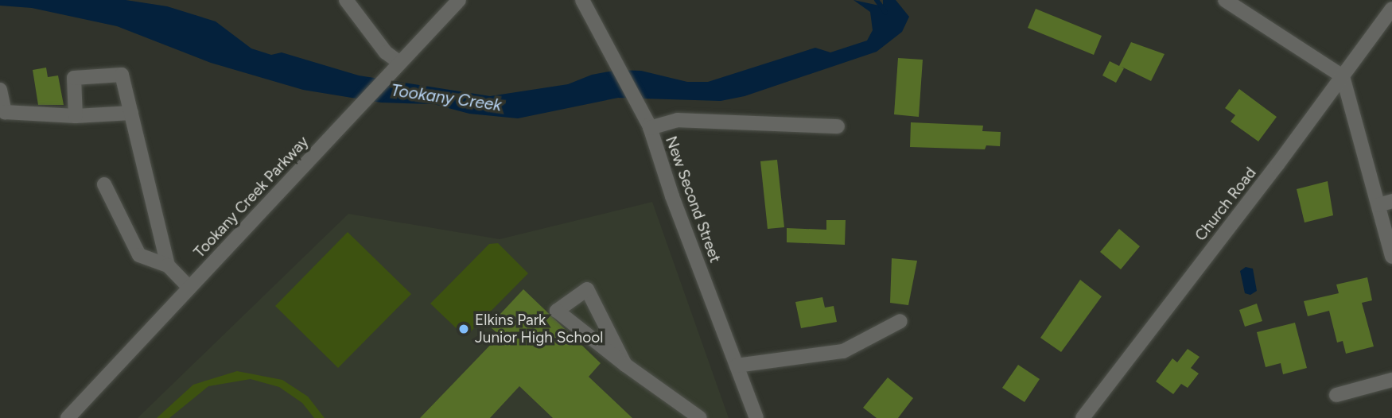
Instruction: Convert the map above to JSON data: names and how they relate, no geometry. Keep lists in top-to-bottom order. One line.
{"streets":{"street":["Tookany Creek Parkway","New Second Street","Church Road"]},"water":["Tookany Creek"],"places":["Elkins Park Junior High School"]}
